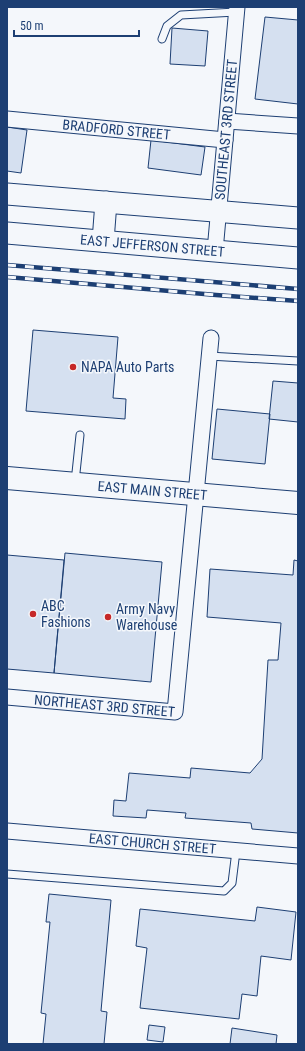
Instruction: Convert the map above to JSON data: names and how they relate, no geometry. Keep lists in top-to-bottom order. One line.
{"streets":{"main road":["EAST JEFFERSON STREET","EAST MAIN STREET"],"street":["SOUTHEAST 3RD STREET","BRADFORD STREET","NORTHEAST 3RD STREET","EAST CHURCH STREET"]},"crossings":[["SOUTHEAST 3RD STREET","BRADFORD STREET"],["SOUTHEAST 3RD STREET","EAST JEFFERSON STREET"],["EAST MAIN STREET","NORTHEAST 3RD STREET"]],"places":["NAPA Auto Parts","ABC Fashions","Army Navy Warehouse"],"scale_bar":"50 m"}
